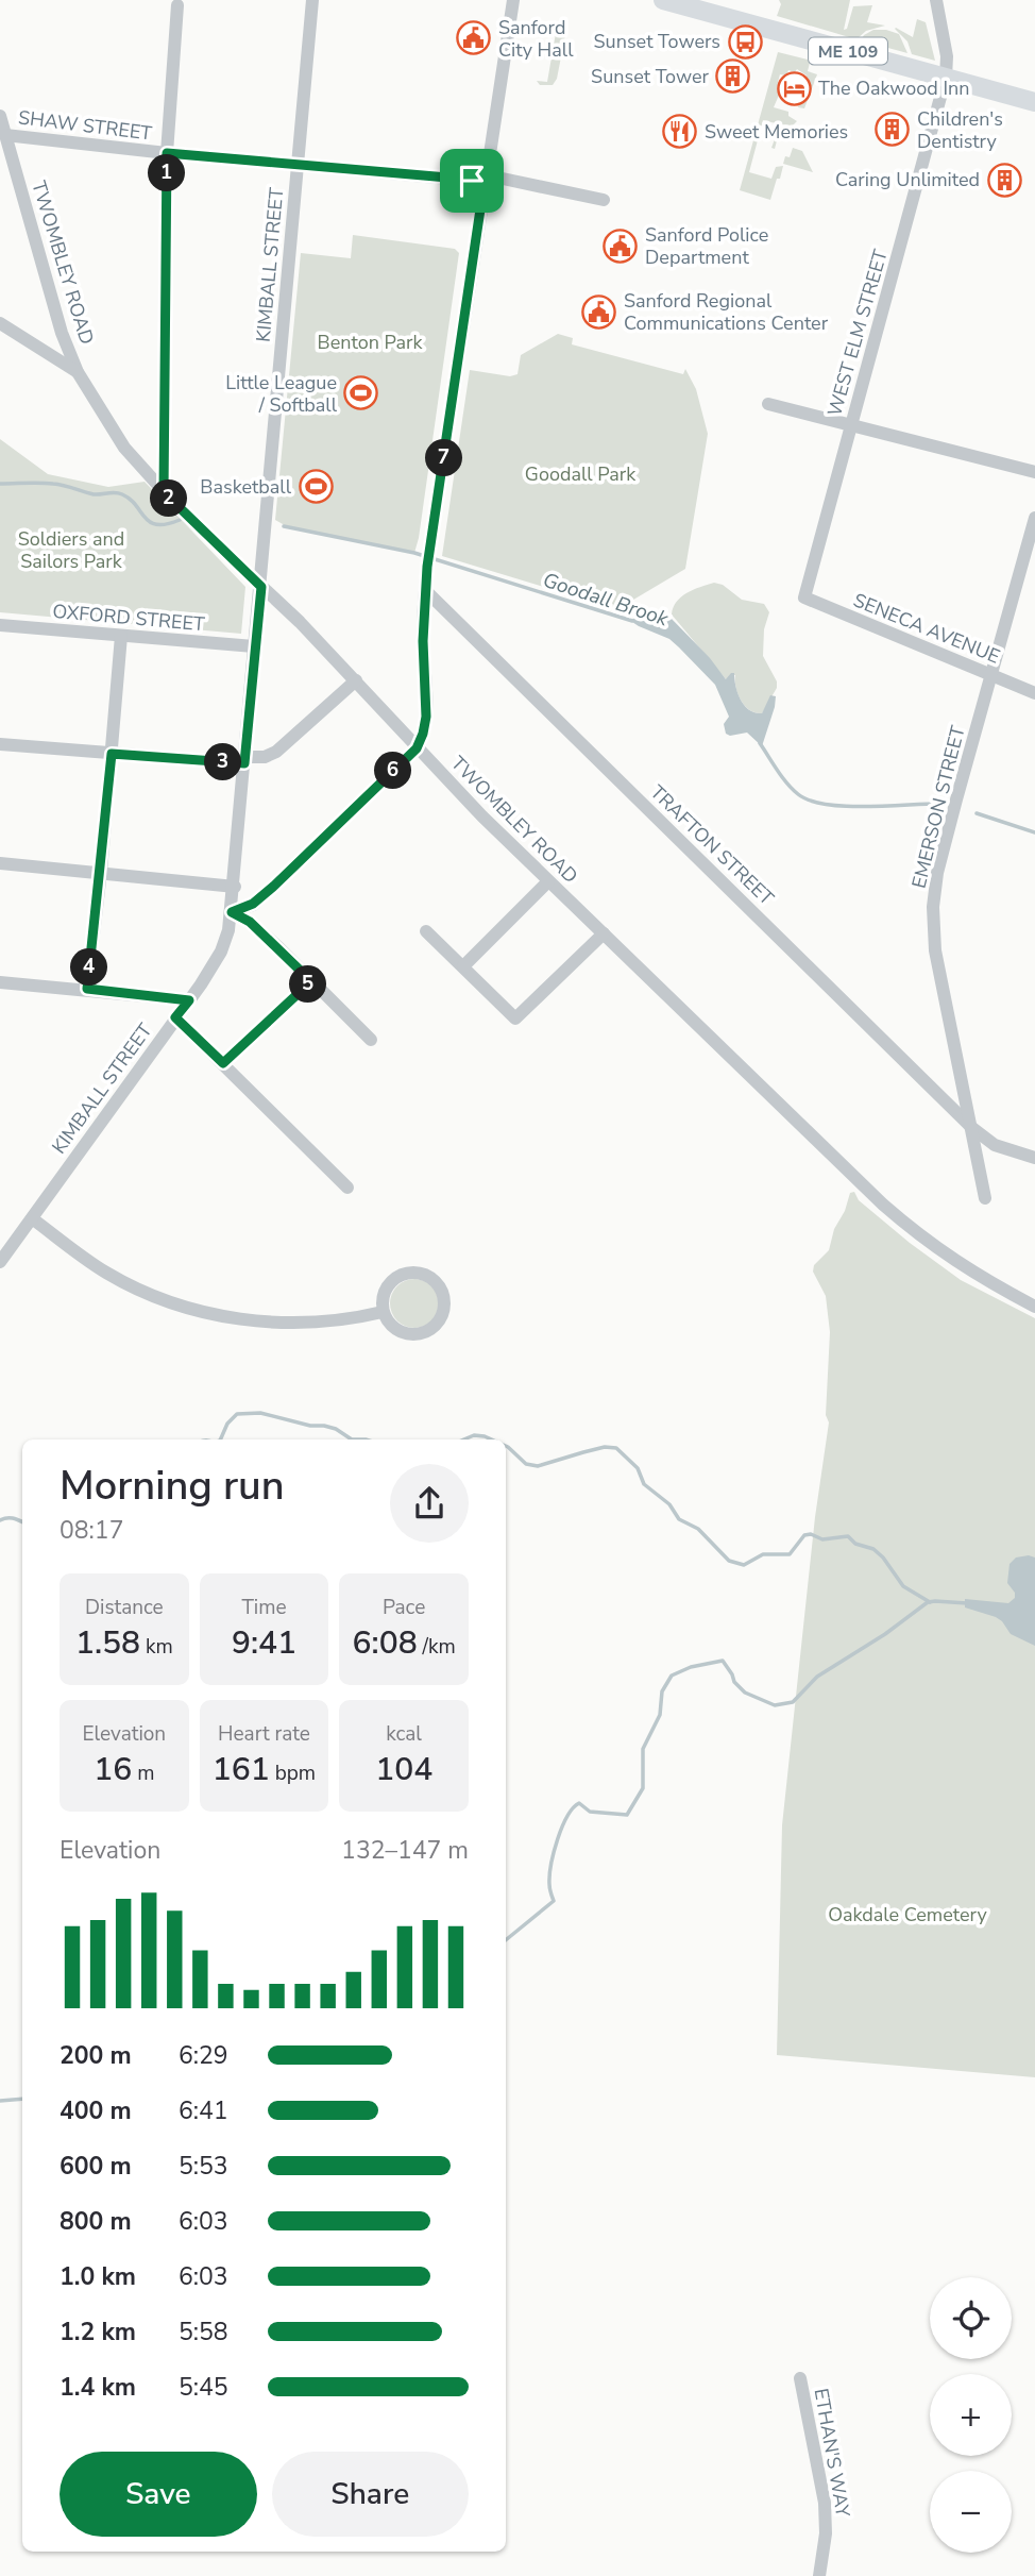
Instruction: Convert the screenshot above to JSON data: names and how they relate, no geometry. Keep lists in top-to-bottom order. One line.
{"streets":{"highway":["ME 109"],"street":["SHAW STREET","TWOMBLEY ROAD","KIMBALL STREET","WEST ELM STREET","OXFORD STREET","SENECA AVENUE","EMERSON STREET","TRAFTON STREET","ETHAN'S WAY"]},"crossings":[["ME 109","WEST ELM STREET"],["SHAW STREET","TWOMBLEY ROAD"],["SHAW STREET","KIMBALL STREET"],["TWOMBLEY ROAD","KIMBALL STREET"],["KIMBALL STREET","OXFORD STREET"],["WEST ELM STREET","SENECA AVENUE"],["SENECA AVENUE","EMERSON STREET"],["EMERSON STREET","TRAFTON STREET"]],"water":["Goodall Brook"],"parks":["Benton Park","Goodall Park","Soldiers and Sailors Park","Oakdale Cemetery"],"places":{"public building":["Sanford City Hall","Sanford Police Department","Sanford Regional Communications Center"],"bus stop":["Sunset Towers"],"building":["Sunset Tower","Children's Dentistry","Caring Unlimited"],"hotel":["The Oakwood Inn"],"restaurant":["Sweet Memories"],"sports":["Little League / Softball","Basketball"]},"page":{"pins":["1","7","2","3","6","4","5"],"heading":["Morning run","08:17"],"stats":[["Distance","1.58 km"],["Time","9:41"],["Pace","6:08 /km"],["Elevation","16 m"],["Heart rate","161 bpm"],["kcal","104"]],"chart":["Elevation","132–147 m"],"list":[{"name":"200 m","note":"6:29"},{"name":"400 m","note":"6:41"},{"name":"600 m","note":"5:53"},{"name":"800 m","note":"6:03"},{"name":"1.0 km","note":"6:03"},{"name":"1.2 km","note":"5:58"},{"name":"1.4 km","note":"5:45"}],"map_buttons":["+","−"],"buttons":["Save","Share"]}}
